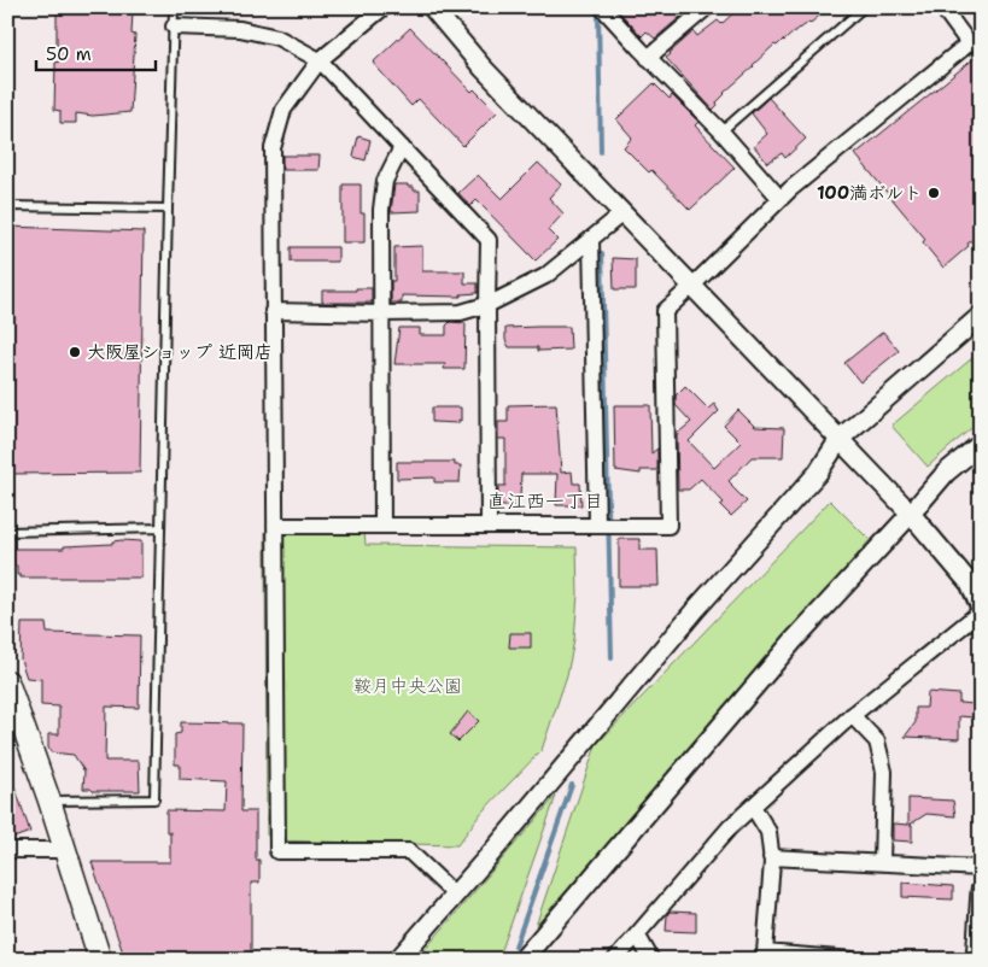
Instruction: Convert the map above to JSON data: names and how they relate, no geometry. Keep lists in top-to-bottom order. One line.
{"districts":["直江西一丁目"],"parks":["鞍月中央公園"],"places":["100満ボルト","大阪屋ショップ 近岡店"],"scale_bar":"50 m"}
